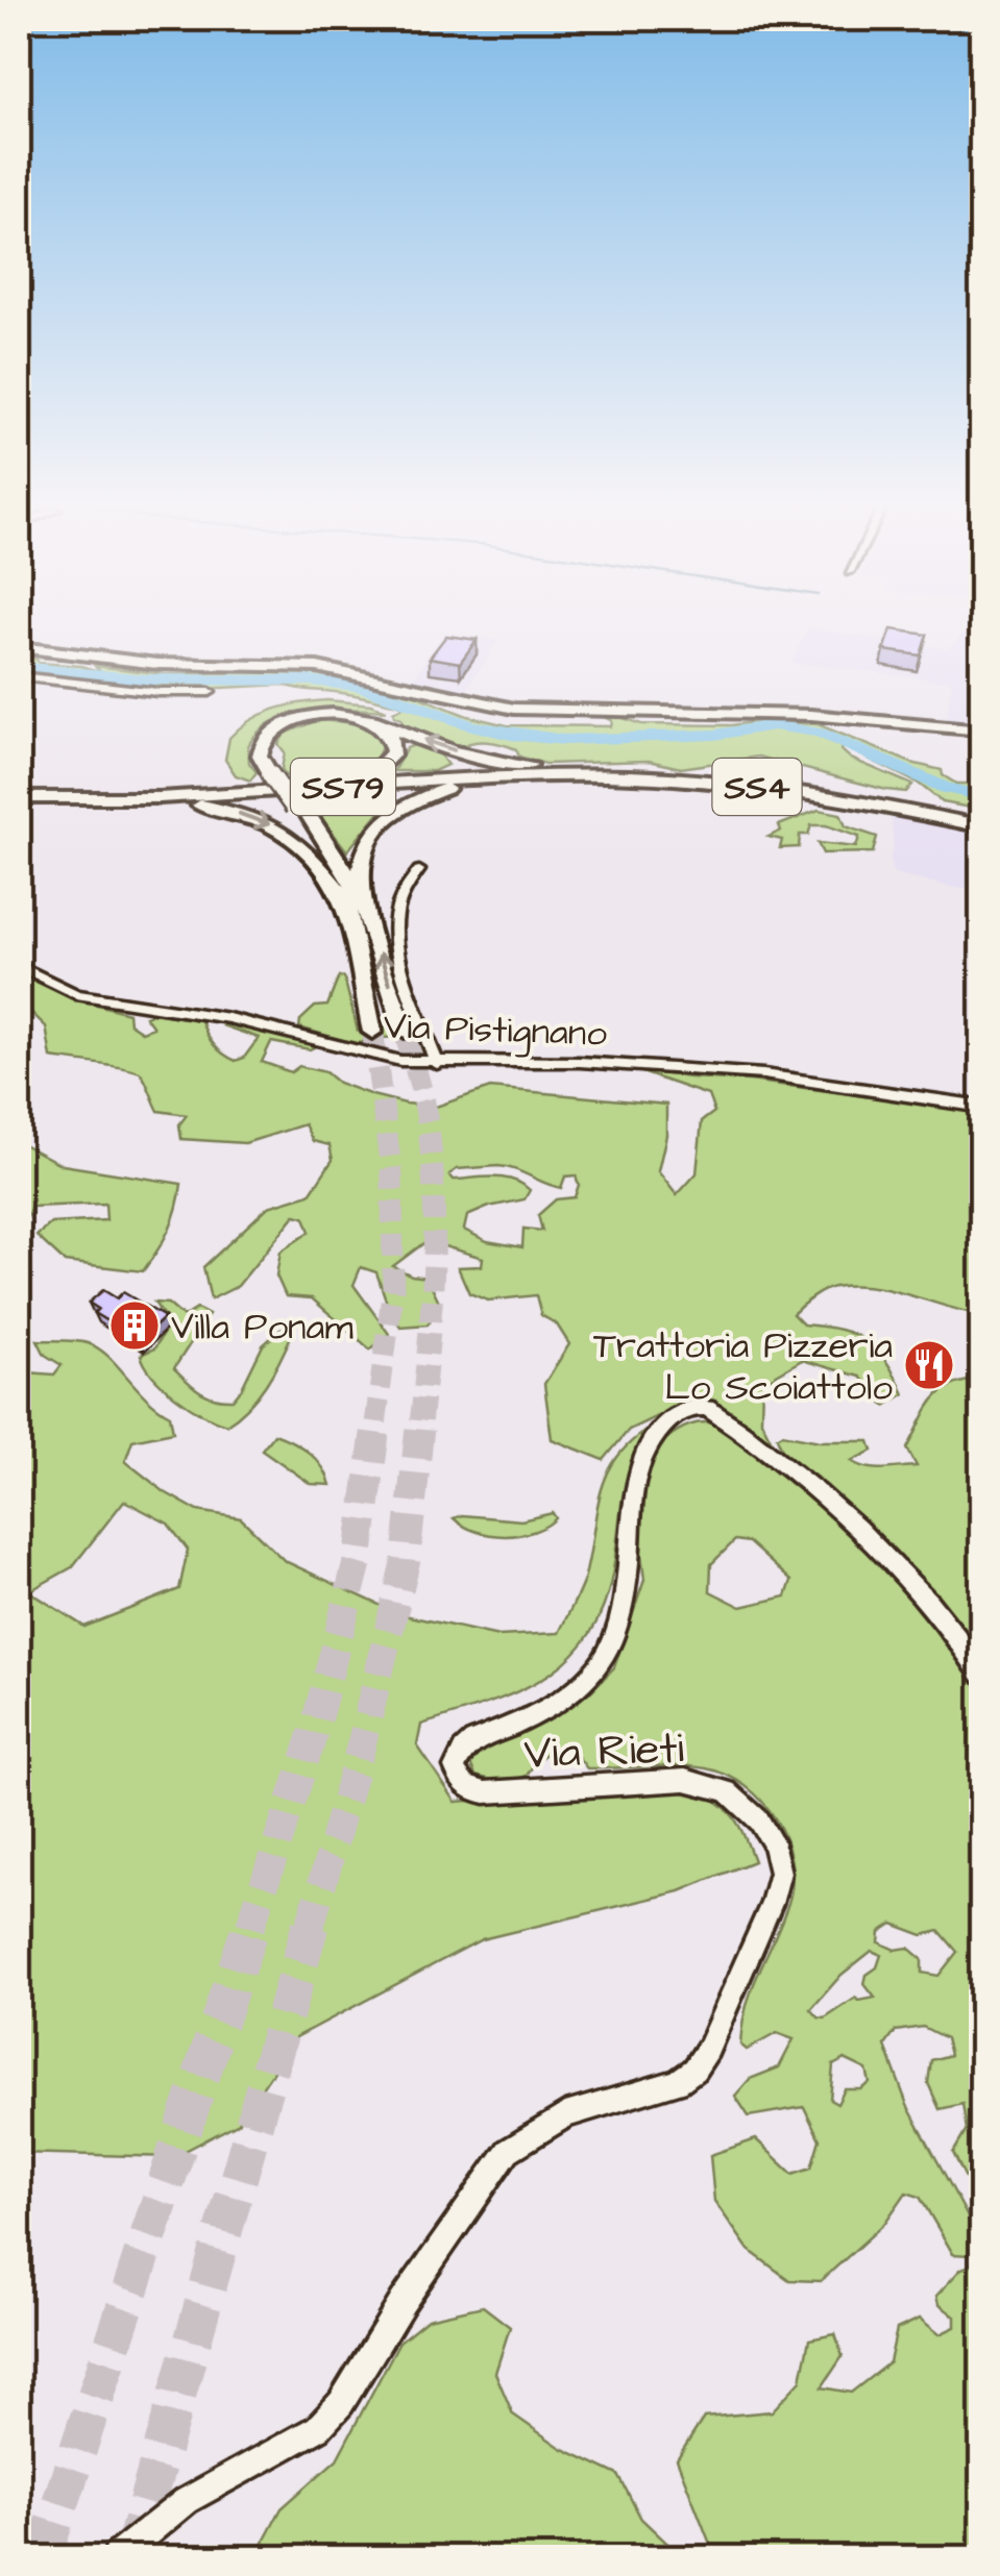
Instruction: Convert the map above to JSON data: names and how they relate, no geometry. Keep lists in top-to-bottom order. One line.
{"streets":{"highway":["SS79","SS4"],"street":["Via Pistignano","Via Rieti"]},"crossings":[["SS79","SS4"]],"places":{"building":["Villa Ponam"],"restaurant":["Trattoria Pizzeria Lo Scoiattolo"]}}
